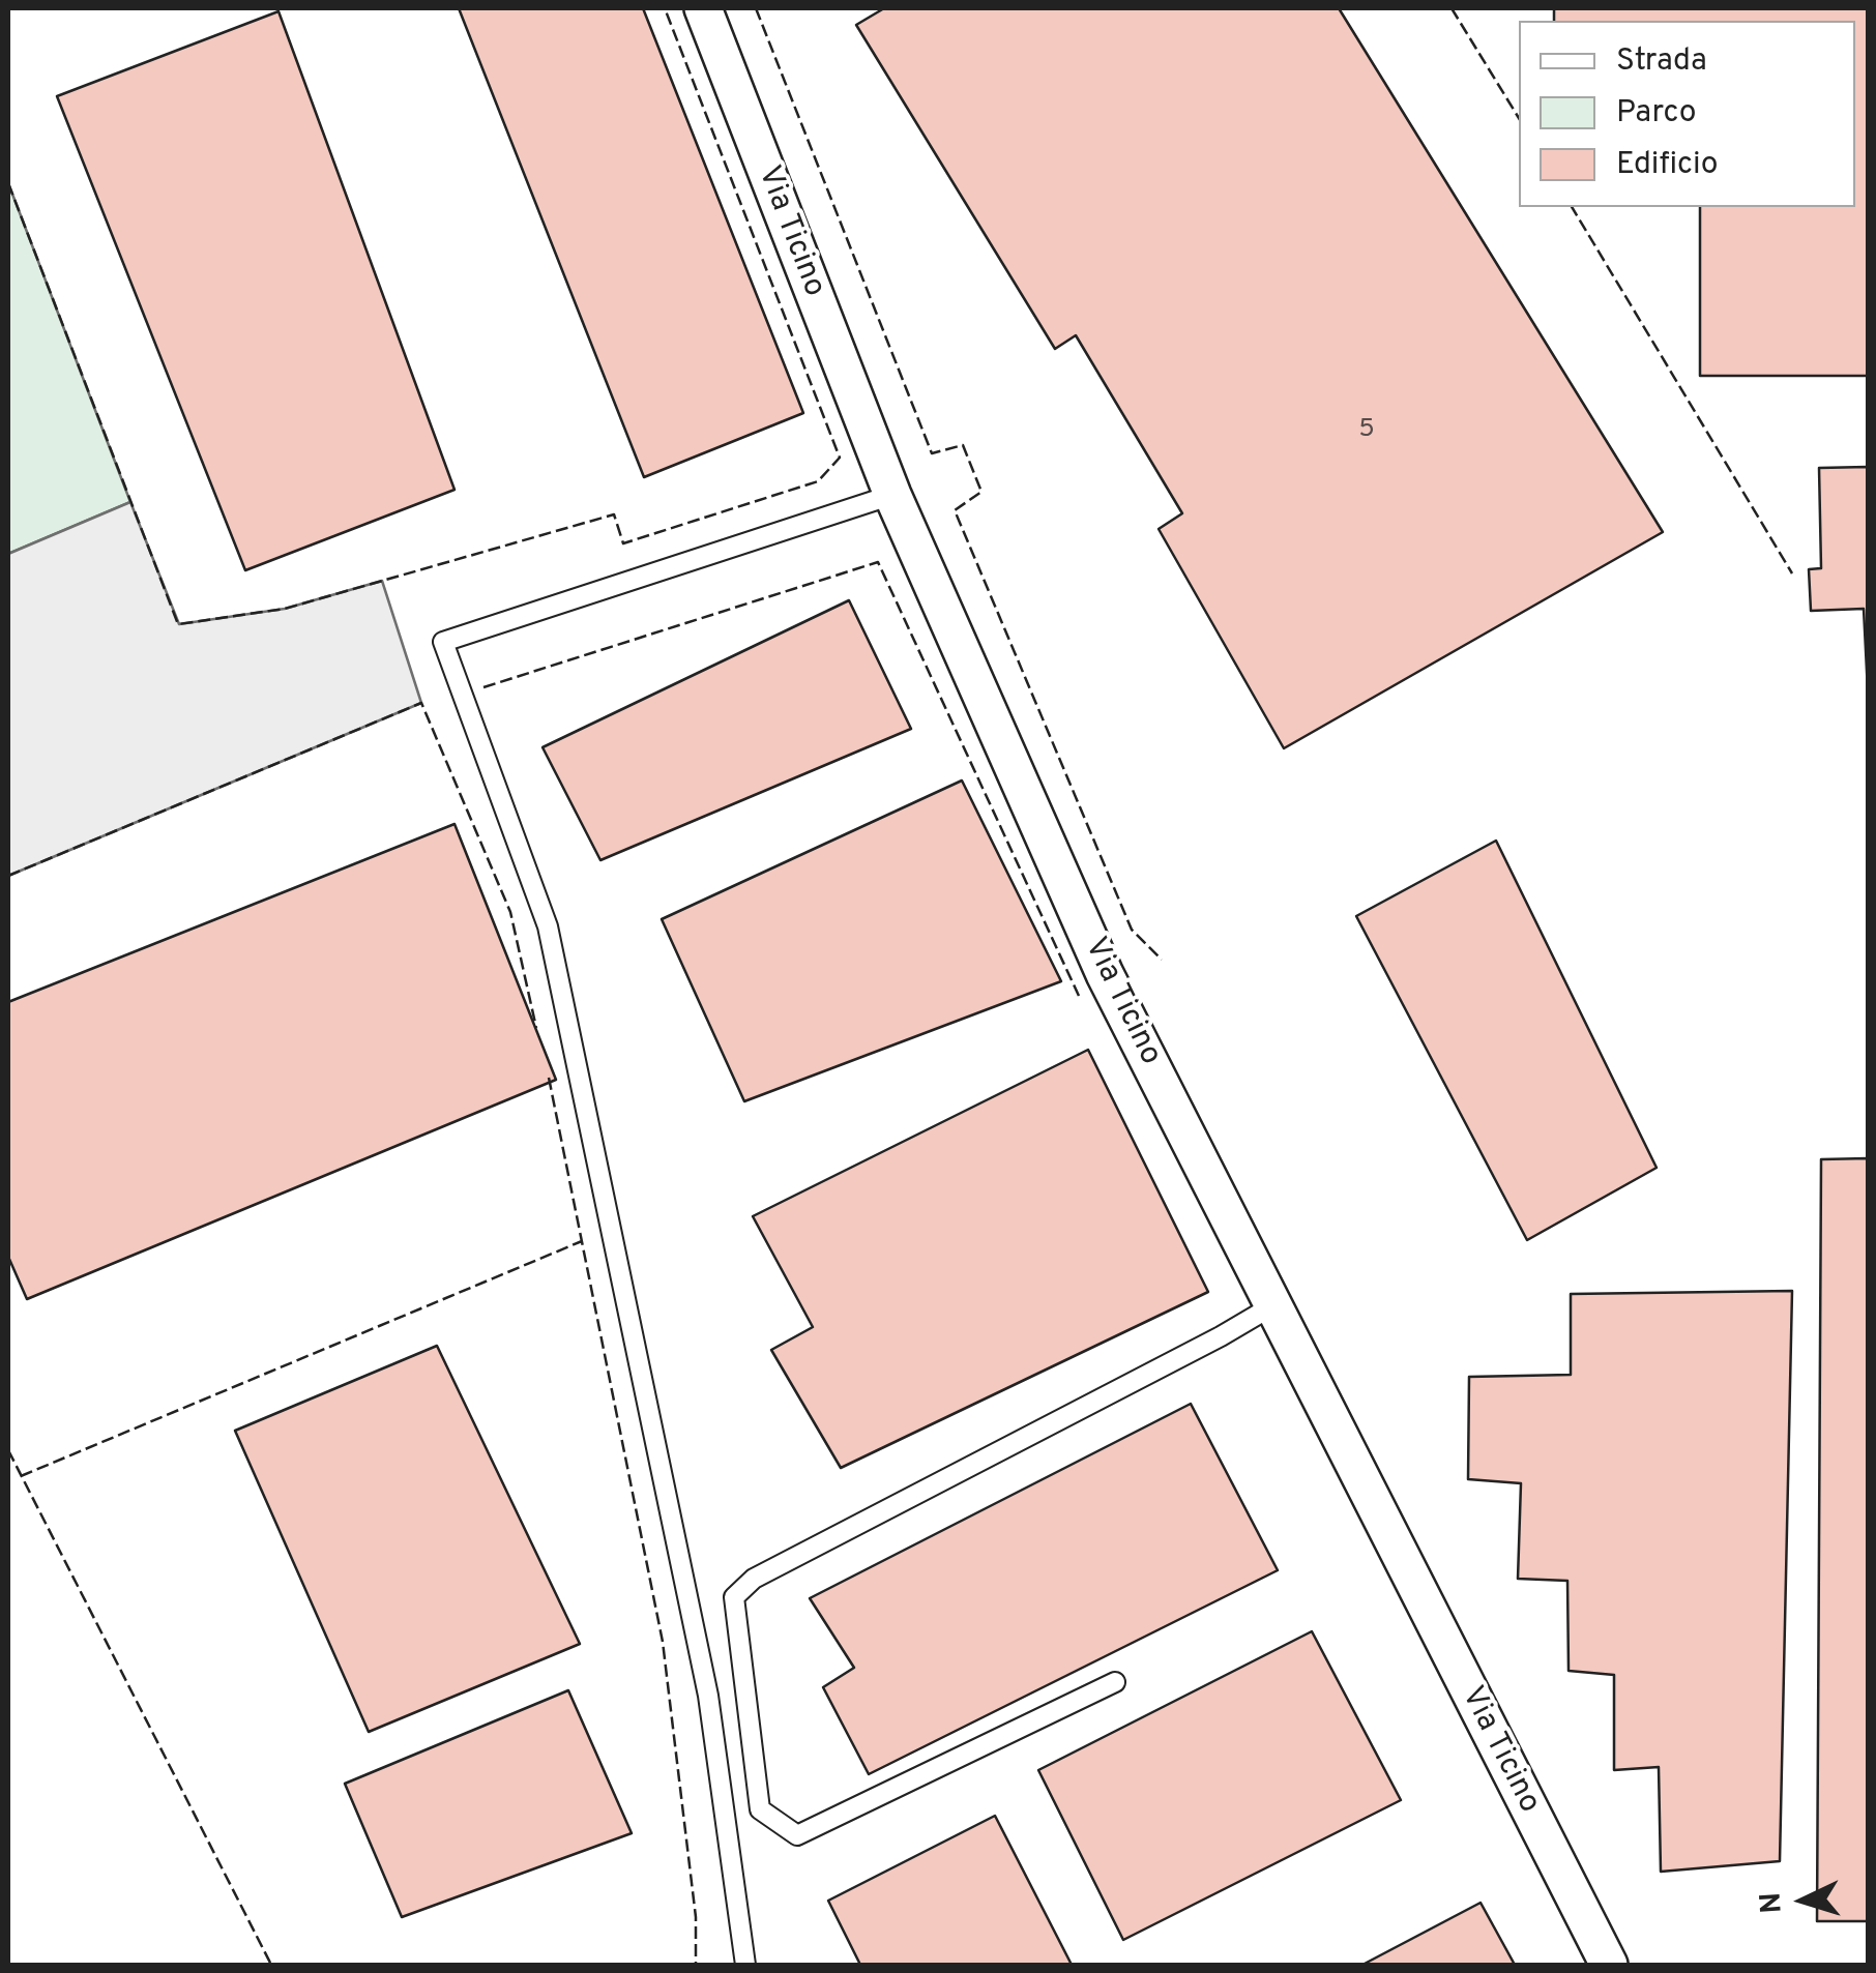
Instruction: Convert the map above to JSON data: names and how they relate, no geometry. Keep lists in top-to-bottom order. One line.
{"streets":{"street":["Via Ticino"]},"house_numbers":["5"],"legend":["Strada","Parco","Edificio"],"north":"left"}
